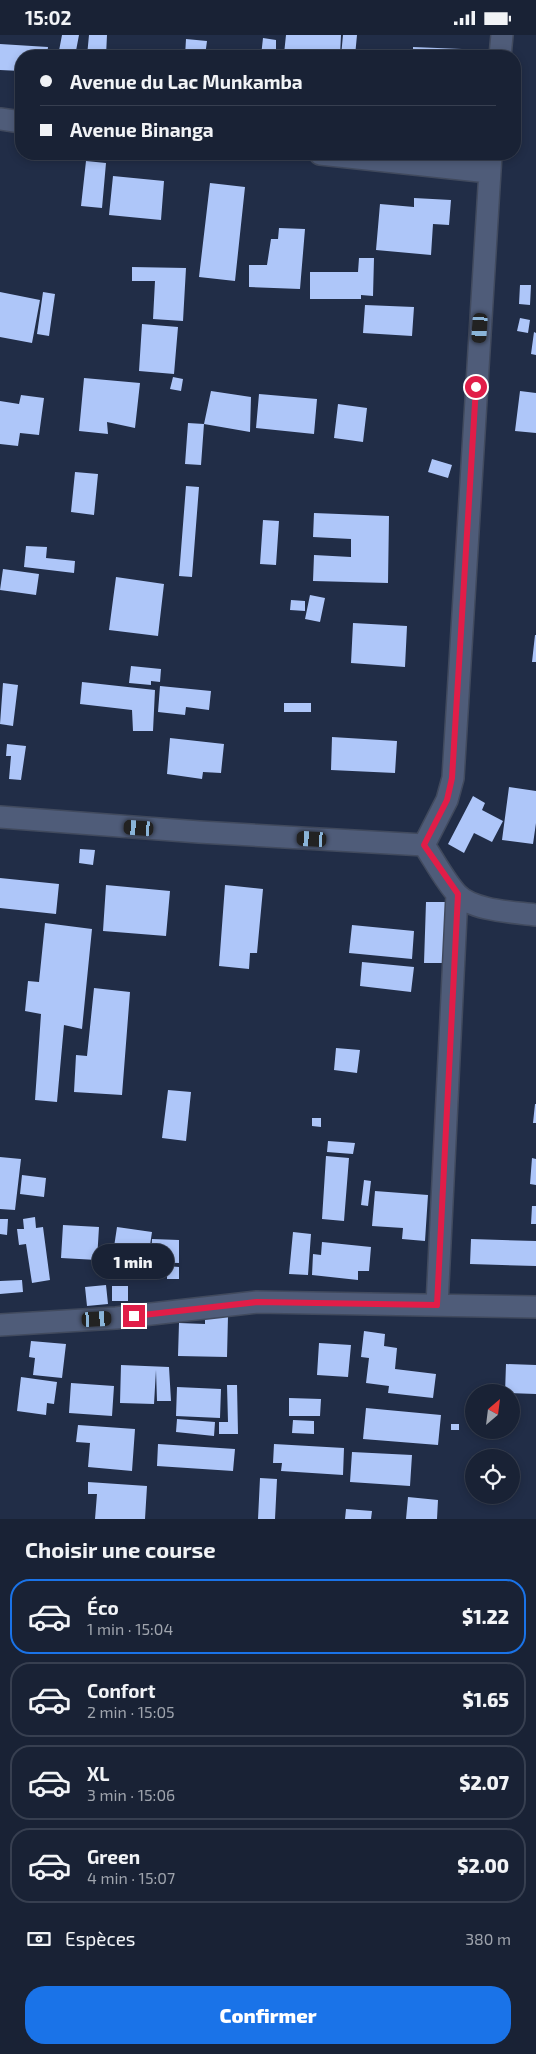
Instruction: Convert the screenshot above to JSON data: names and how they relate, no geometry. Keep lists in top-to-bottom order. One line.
{"north":"top right","page":{"status":"15:02","banner":["Avenue du Lac Munkamba","Avenue Binanga"],"bubble":"1 min","heading":"Choisir une course","list":[{"name":"Éco","note":"1 min · 15:04","value":"$1.22"},{"name":"Confort","note":"2 min · 15:05","value":"$1.65"},{"name":"XL","note":"3 min · 15:06","value":"$2.07"},{"name":"Green","note":"4 min · 15:07","value":"$2.00"}],"pay":["Espèces","380 m"],"buttons":"Confirmer"}}
